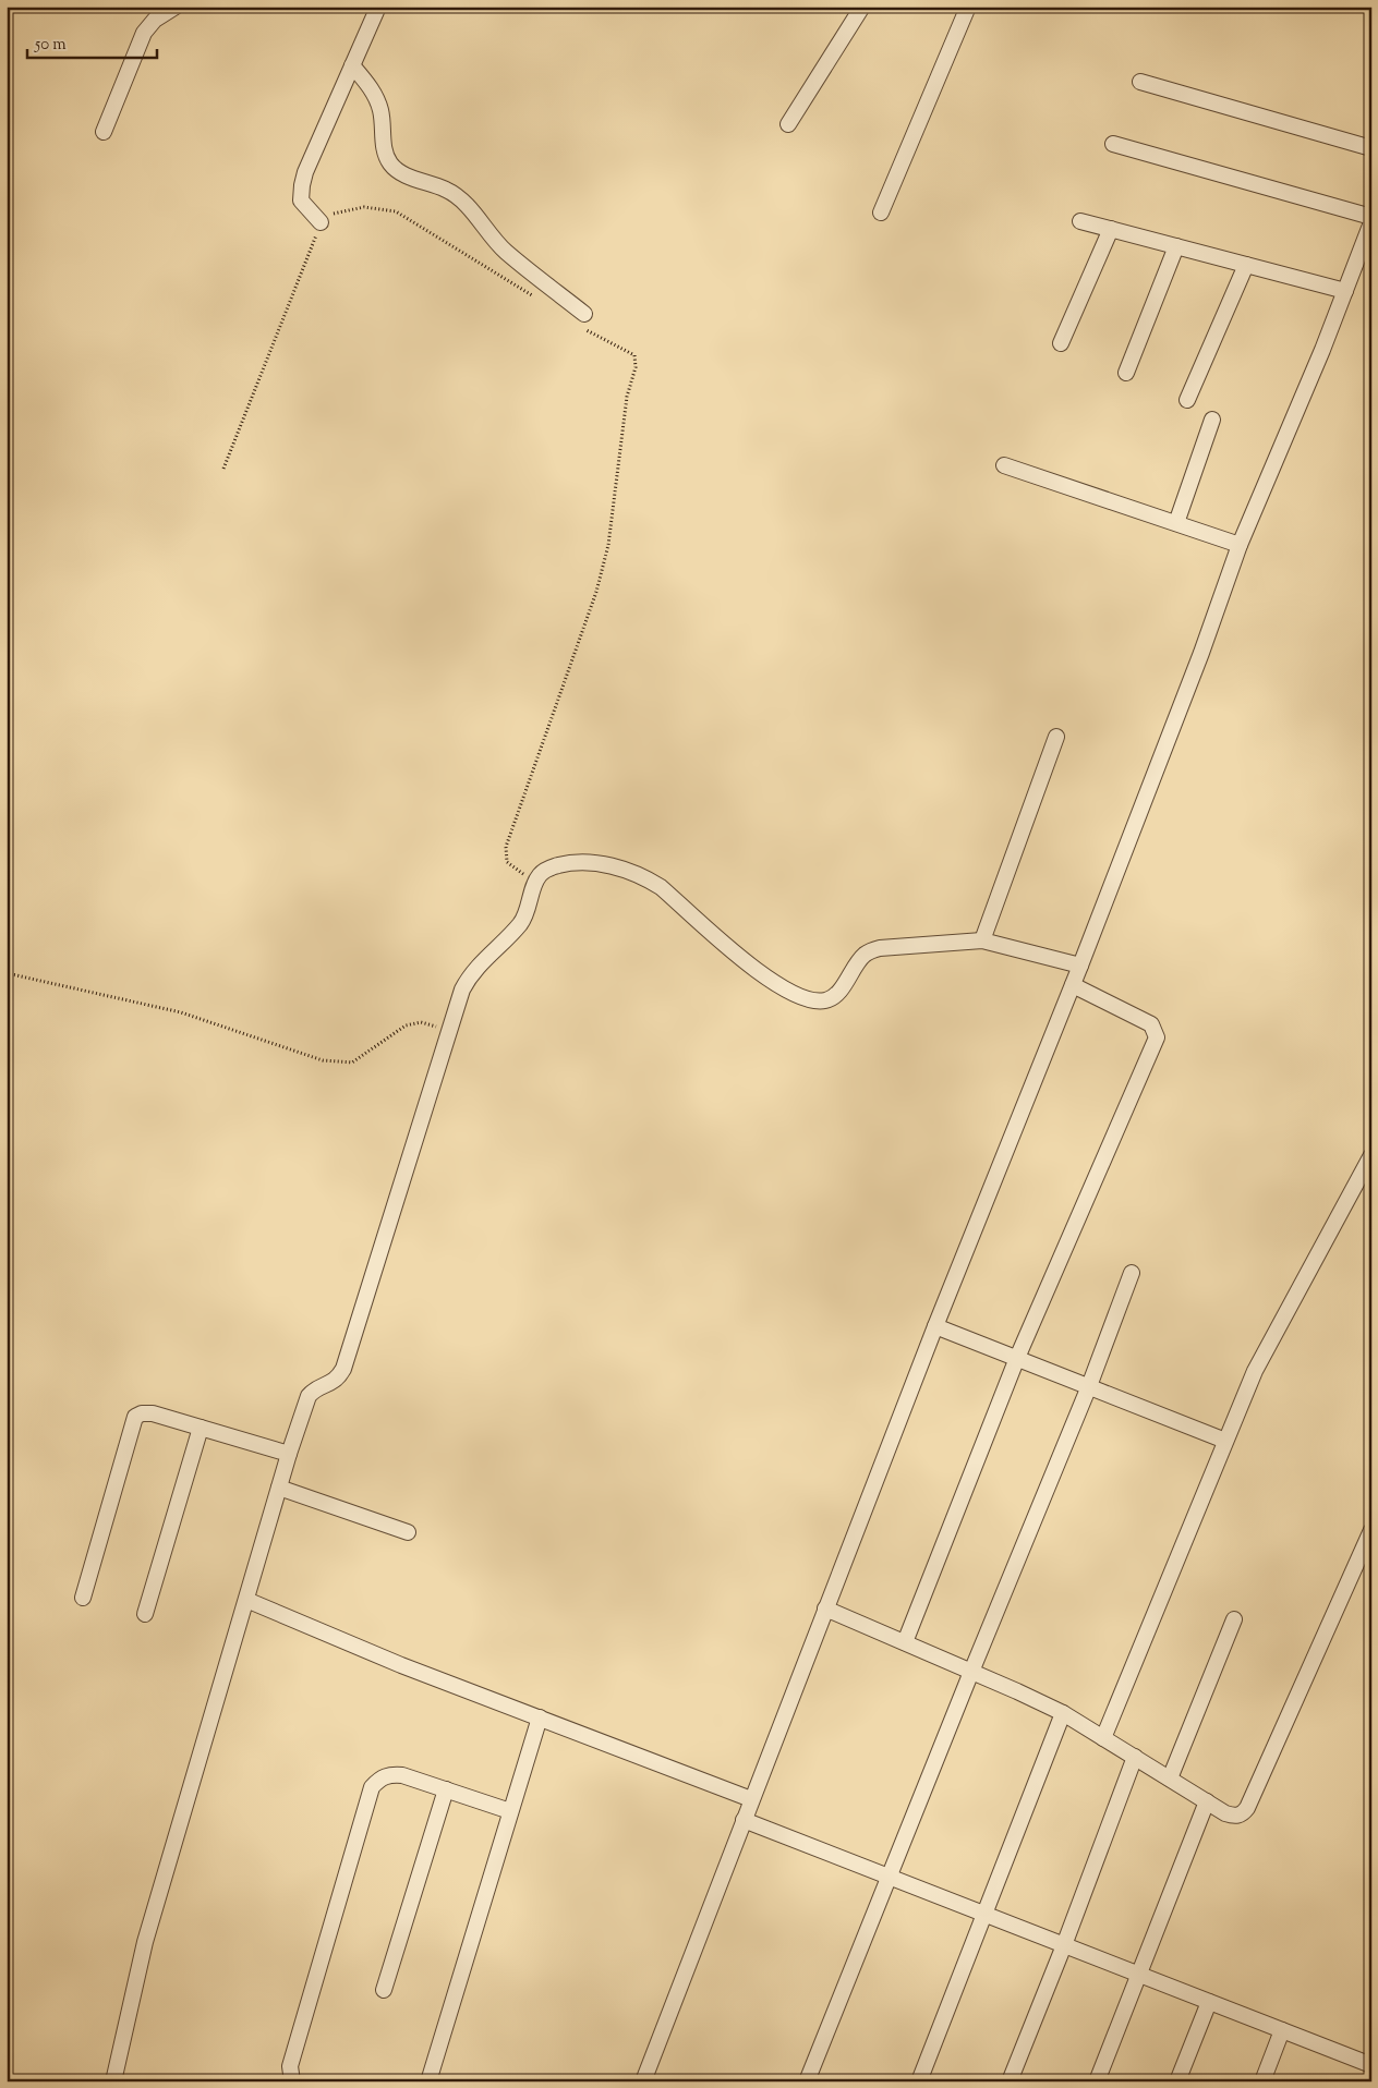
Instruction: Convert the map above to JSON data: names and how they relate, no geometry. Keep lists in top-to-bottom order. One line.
{"scale_bar":"50 m"}
